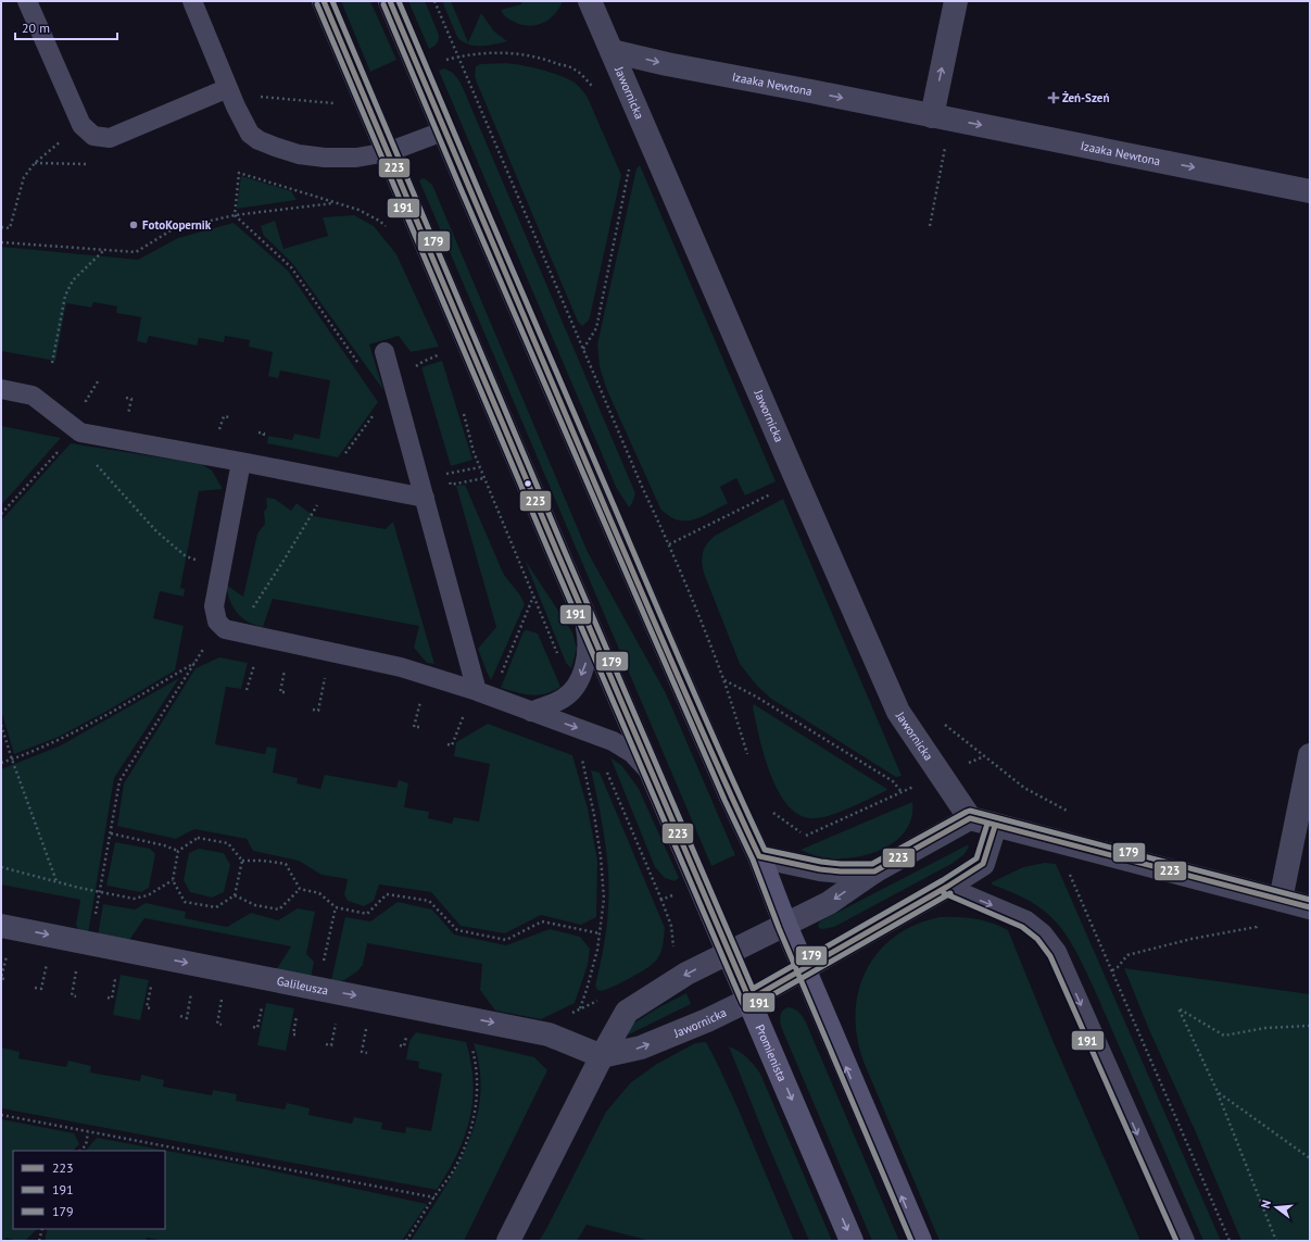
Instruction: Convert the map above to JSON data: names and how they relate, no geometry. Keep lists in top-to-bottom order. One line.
{"streets":{"street":["Izaaka Newtona","Jawornicka","Galileusza","Promienista"]},"crossings":[["Izaaka Newtona","Jawornicka"],["Jawornicka","Galileusza"],["Jawornicka","Promienista"]],"one_way":["Izaaka Newtona","Galileusza"],"places":{"health":["Żeń-Szeń"],"other":["FotoKopernik"]},"lines":["transit line 223","transit line 179","transit line 191"],"legend":["223","191","179"],"scale_bar":"20 m","north":"left"}
